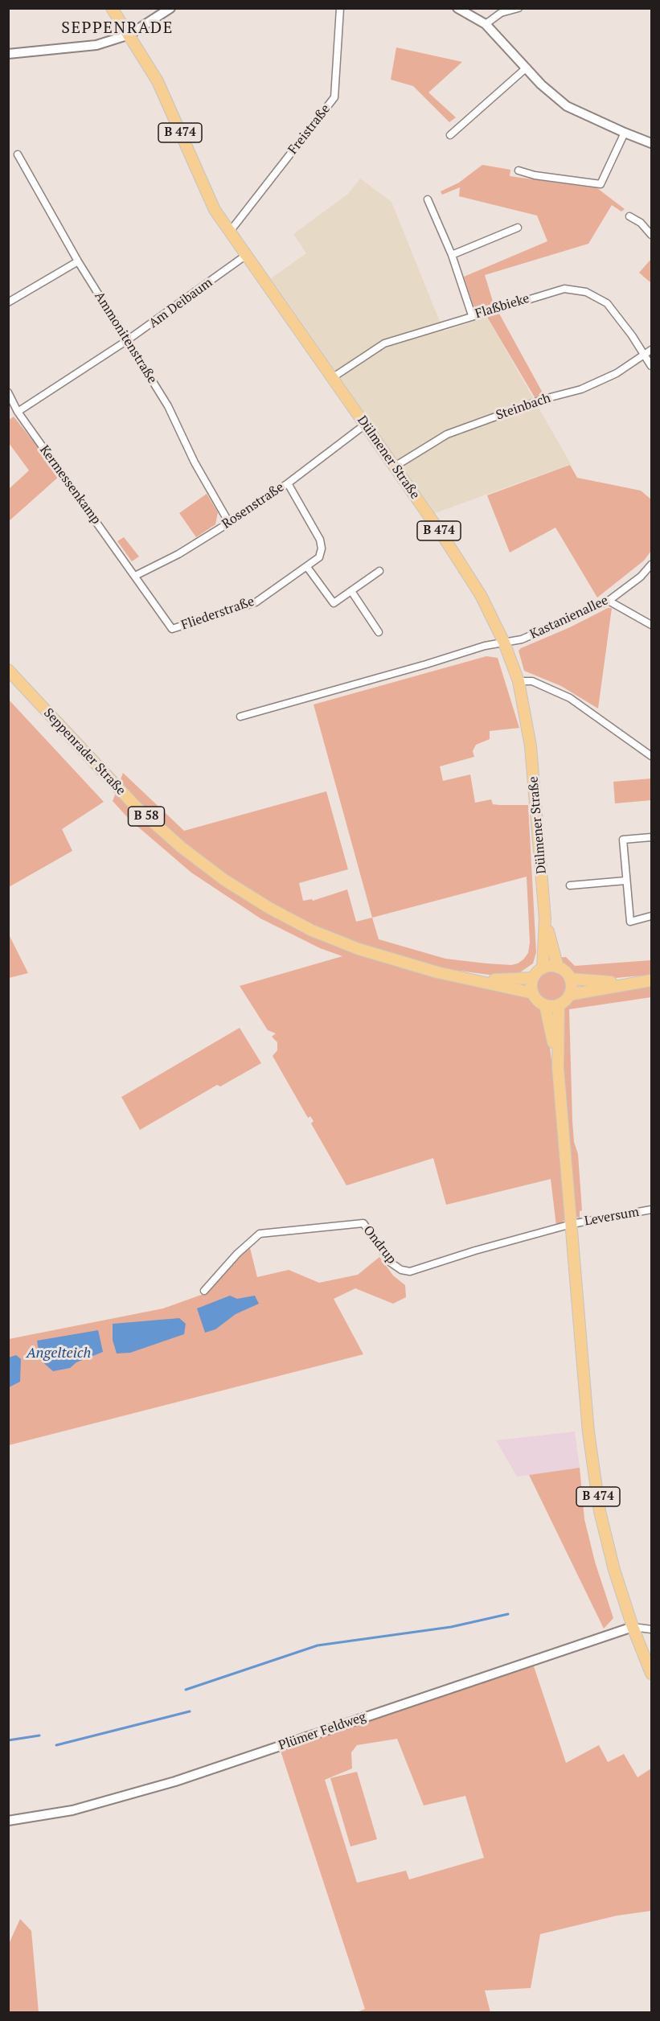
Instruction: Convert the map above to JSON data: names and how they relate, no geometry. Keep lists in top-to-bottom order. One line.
{"streets":{"main road":["B 474","Dülmener Straße","Seppenrader Straße","B 58"],"street":["Freistraße","Am Deibaum","Flaßbieke","Ammonitenstraße","Steinbach","Kermessenkamp","Rosenstraße","Fliederstraße","Kastanienallee","Leversum","Ondrup","Plümer Feldweg"]},"crossings":[["Freistraße","Dülmener Straße"],["B 474","Dülmener Straße"],["B 474","Seppenrader Straße"],["B 474","Leversum"],["B 474","Ondrup"],["B 474","Plümer Feldweg"],["Am Deibaum","Ammonitenstraße"],["Am Deibaum","Dülmener Straße"],["Am Deibaum","Kermessenkamp"],["Flaßbieke","Steinbach"],["Flaßbieke","Dülmener Straße"],["Ammonitenstraße","Rosenstraße"],["Steinbach","Dülmener Straße"],["Dülmener Straße","Rosenstraße"],["Dülmener Straße","Kastanienallee"],["Dülmener Straße","Seppenrader Straße"],["Kermessenkamp","Rosenstraße"],["Kermessenkamp","Fliederstraße"],["Rosenstraße","Fliederstraße"],["Leversum","Ondrup"]],"districts":["SEPPENRADE"],"water":["Angelteich"]}
